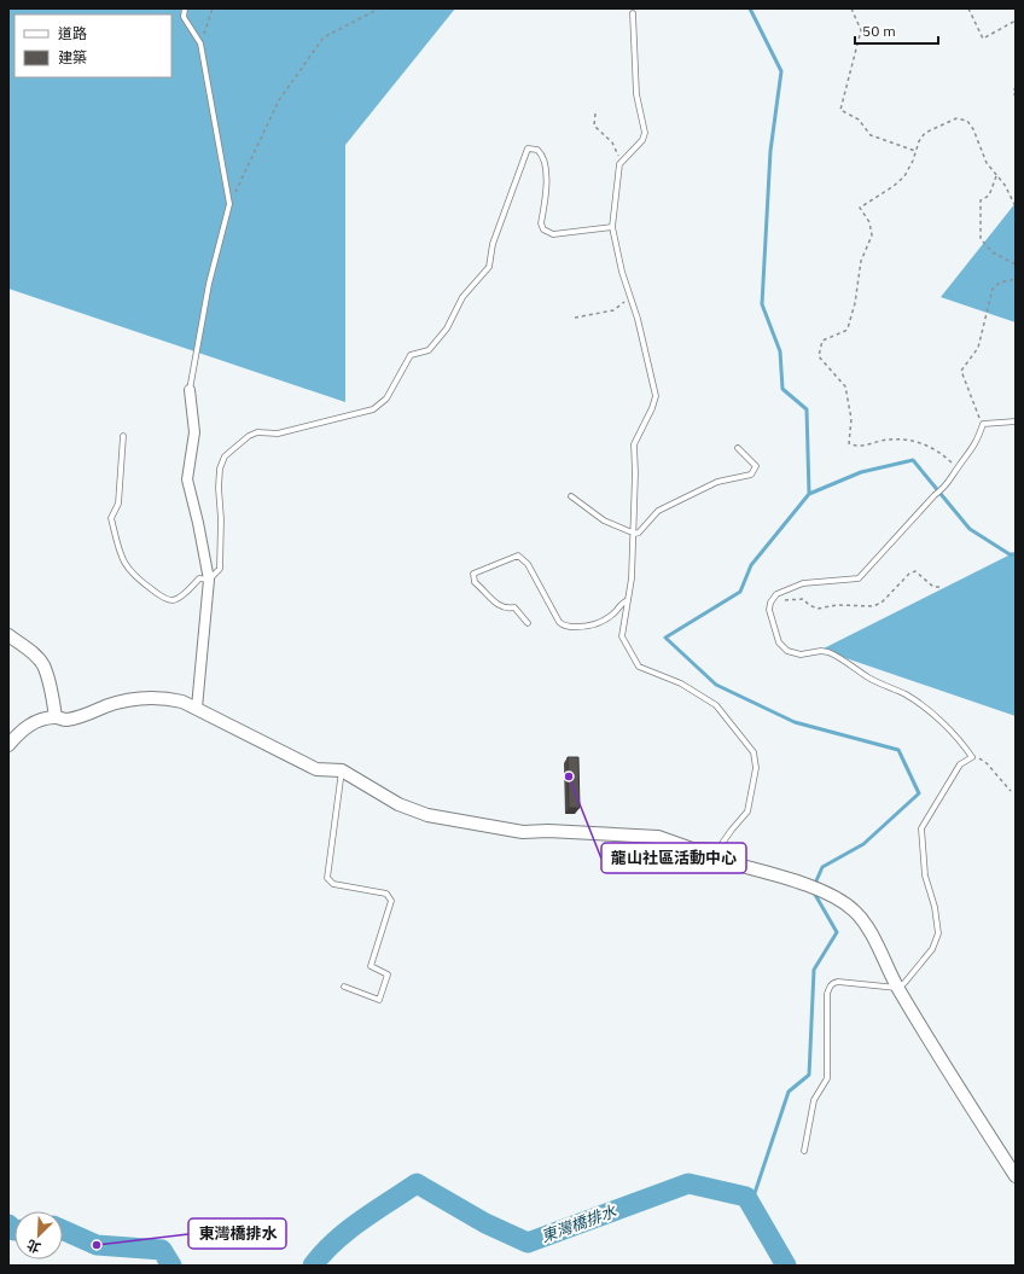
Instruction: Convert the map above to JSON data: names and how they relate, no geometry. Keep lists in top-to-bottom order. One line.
{"water":["東灣橋排水"],"places":["龍山社區活動中心","東灣橋排水"],"legend":["道路","建築"],"scale_bar":"50 m","north":"bottom left"}
